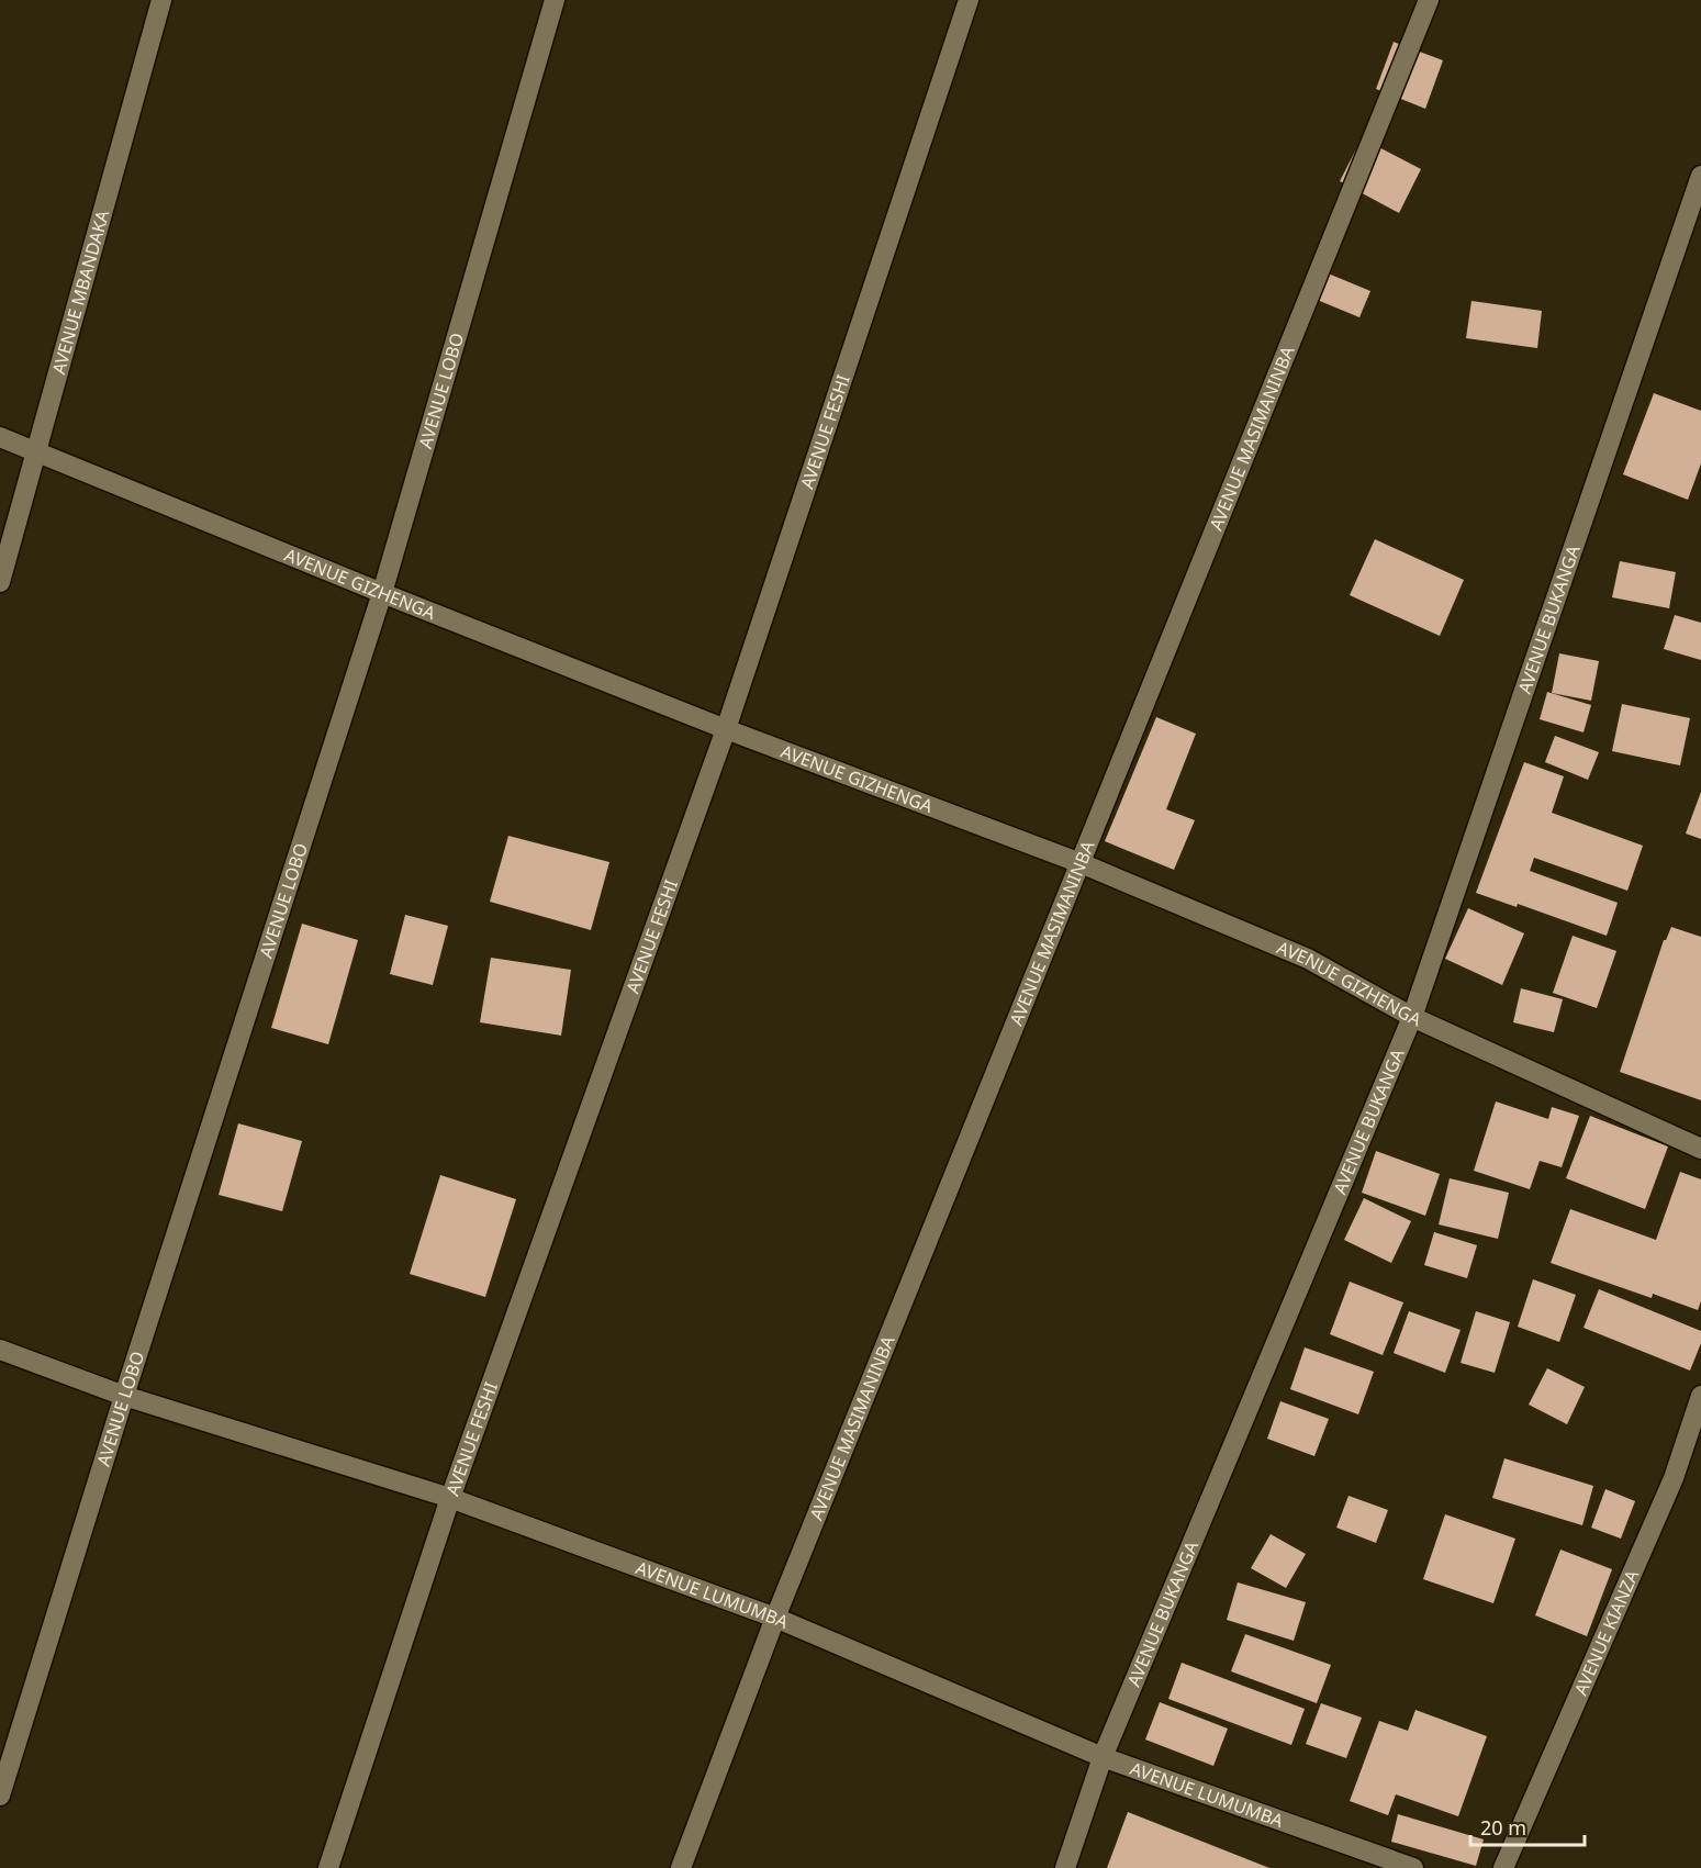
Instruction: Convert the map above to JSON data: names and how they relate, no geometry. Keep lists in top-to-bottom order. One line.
{"streets":{"street":["AVENUE MBANDAKA","AVENUE LOBO","AVENUE FESHI","AVENUE MASIMANINBA","AVENUE GIZHENGA","AVENUE BUKANGA","AVENUE LUMUMBA","AVENUE KIANZA"]},"crossings":[["AVENUE MBANDAKA","AVENUE GIZHENGA"],["AVENUE LOBO","AVENUE GIZHENGA"],["AVENUE LOBO","AVENUE LUMUMBA"],["AVENUE FESHI","AVENUE GIZHENGA"],["AVENUE FESHI","AVENUE LUMUMBA"],["AVENUE MASIMANINBA","AVENUE GIZHENGA"],["AVENUE MASIMANINBA","AVENUE LUMUMBA"],["AVENUE GIZHENGA","AVENUE BUKANGA"],["AVENUE BUKANGA","AVENUE LUMUMBA"]],"scale_bar":"20 m"}
